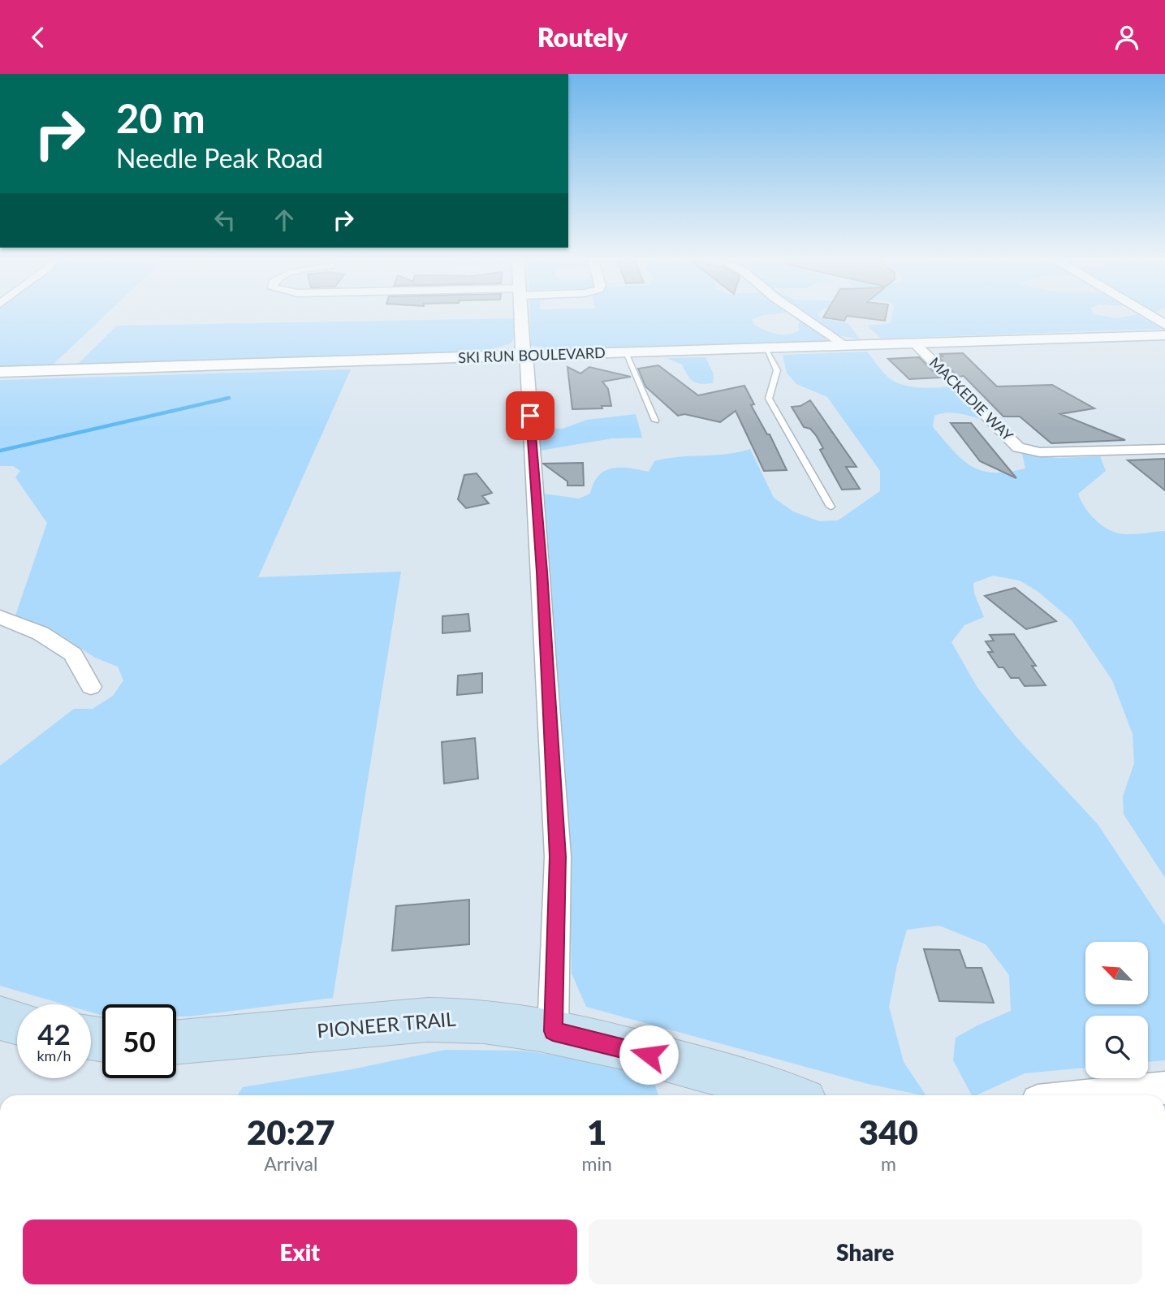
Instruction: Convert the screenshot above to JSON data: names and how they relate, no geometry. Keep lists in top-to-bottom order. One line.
{"streets":{"main road":["PIONEER TRAIL"],"street":["SKI RUN BOULEVARD","MACKEDIE WAY"]},"crossings":[["SKI RUN BOULEVARD","MACKEDIE WAY"]],"north":"top left","page":{"header":"Routely","turn":["20 m","Needle Peak Road"],"speed":"42 km/h","limit":"50","eta":["20:27","Arrival","1","min","340","m"],"buttons":["Exit","Share"]}}
